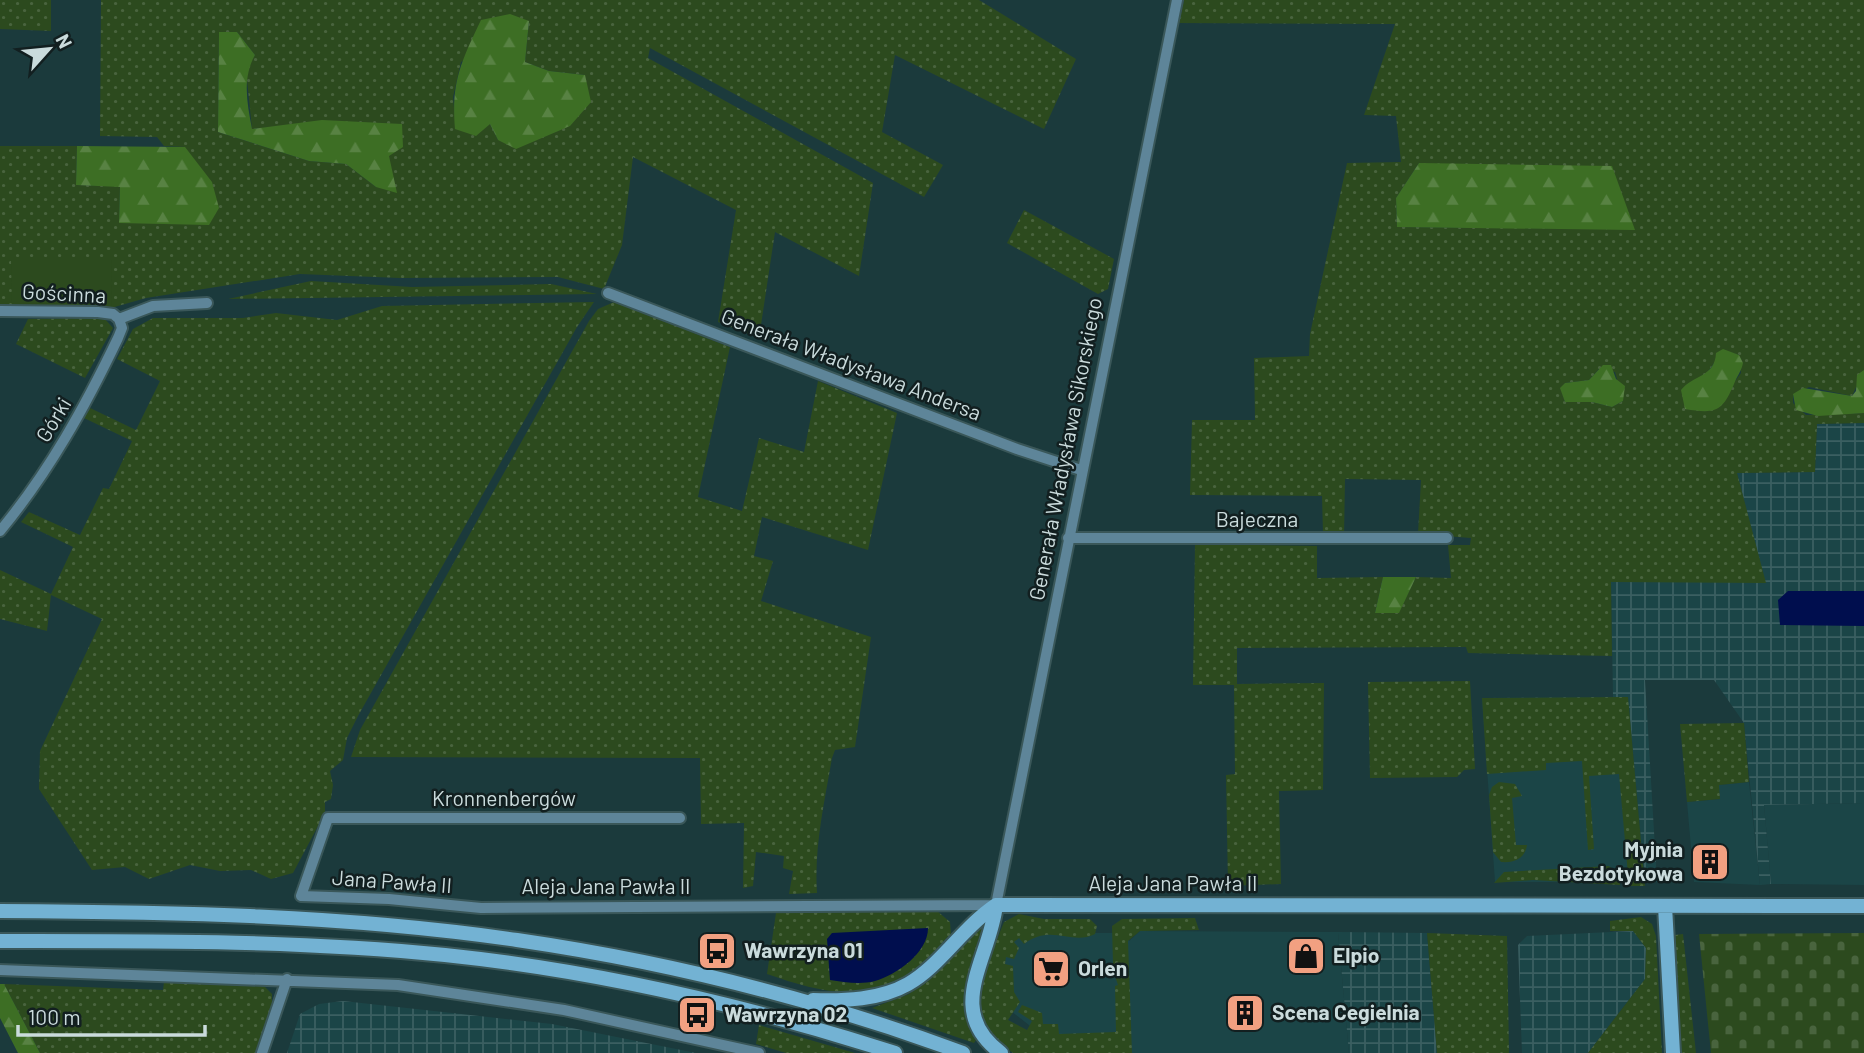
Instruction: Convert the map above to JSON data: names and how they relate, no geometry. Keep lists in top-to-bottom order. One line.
{"streets":{"main road":["Aleja Jana Pawła II"],"street":["Gościnna","Generała Władysława Andersa","Górki","Generała Władysława Sikorskiego","Bajeczna","Kronnenbergów","Jana Pawła II"]},"crossings":[["Gościnna","Górki"],["Generała Władysława Andersa","Generała Władysława Sikorskiego"],["Generała Władysława Sikorskiego","Bajeczna"],["Generała Władysława Sikorskiego","Aleja Jana Pawła II"],["Kronnenbergów","Jana Pawła II"],["Jana Pawła II","Aleja Jana Pawła II"]],"places":{"building":["Myjnia Bezdotykowa","Scena Cegielnia"],"bus stop":["Wawrzyna 01","Wawrzyna 02"],"shop":["Elpio"],"supermarket":["Orlen"]},"scale_bar":"100 m","north":"top right"}
